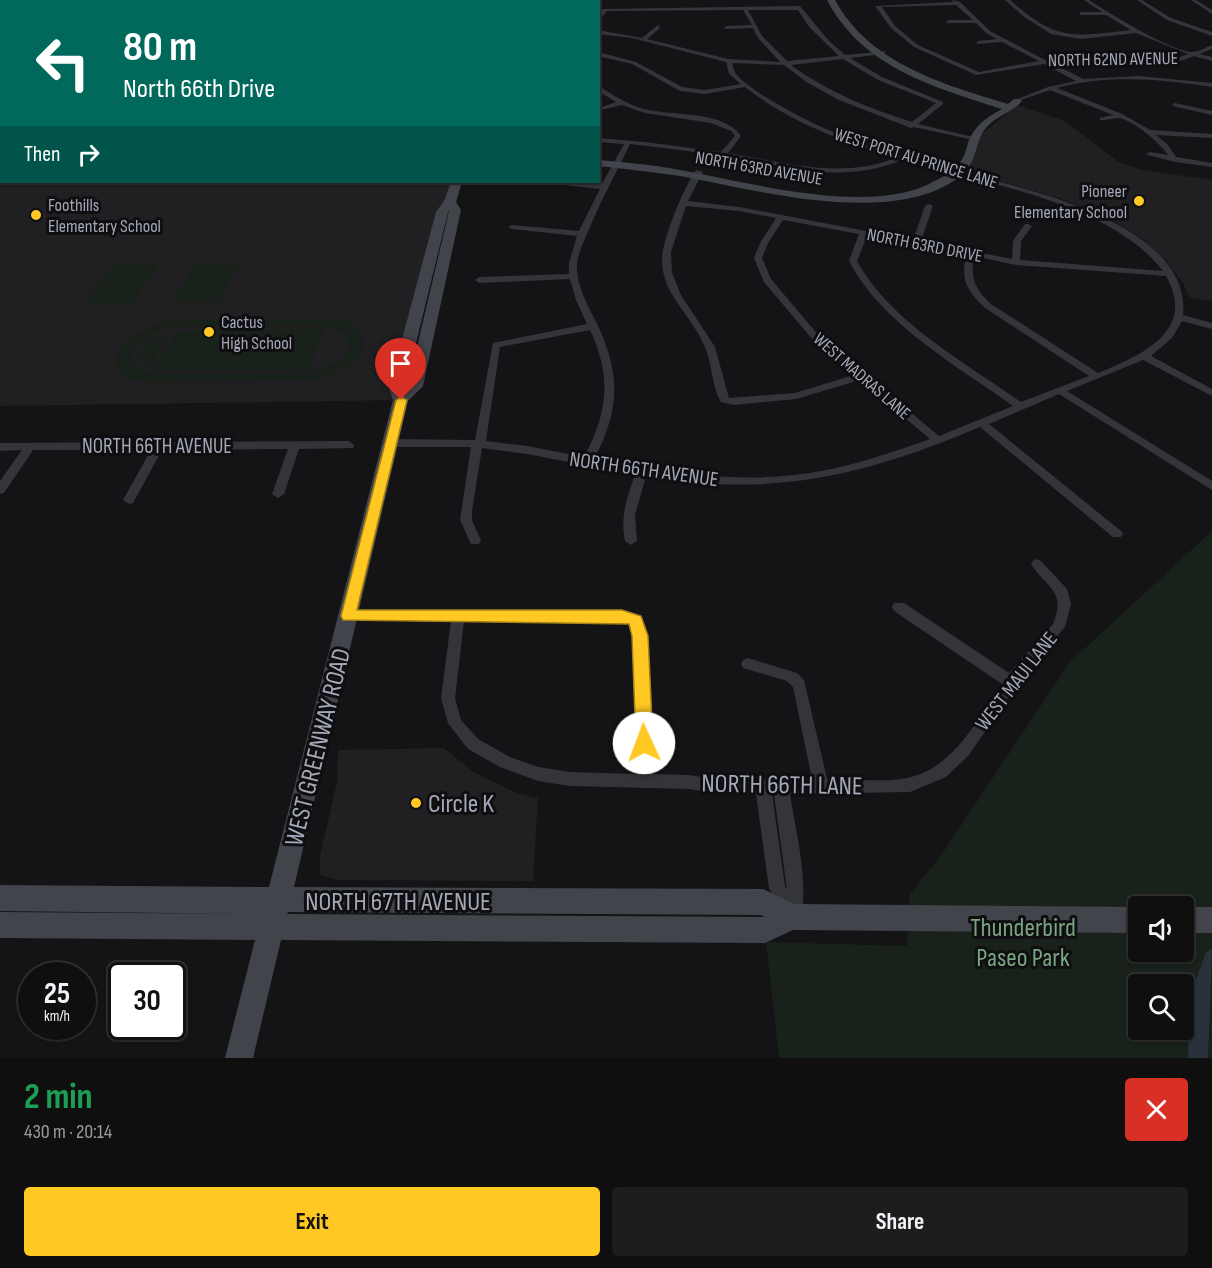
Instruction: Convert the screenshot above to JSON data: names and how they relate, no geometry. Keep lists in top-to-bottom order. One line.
{"streets":{"main road":["NORTH 63RD AVENUE","WEST GREENWAY ROAD","NORTH 67TH AVENUE"],"street":["NORTH 62ND AVENUE","WEST PORT AU PRINCE LANE","NORTH 63RD DRIVE","WEST MADRAS LANE","NORTH 66TH AVENUE","WEST MAUI LANE","NORTH 66TH LANE"]},"crossings":[["WEST PORT AU PRINCE LANE","NORTH 63RD AVENUE"],["WEST PORT AU PRINCE LANE","NORTH 63RD DRIVE"],["NORTH 63RD DRIVE","WEST MADRAS LANE"],["WEST MADRAS LANE","NORTH 66TH AVENUE"],["NORTH 66TH AVENUE","WEST GREENWAY ROAD"],["WEST MAUI LANE","NORTH 66TH LANE"],["WEST GREENWAY ROAD","NORTH 67TH AVENUE"]],"parks":["Thunderbird Paseo Park"],"places":["Pioneer Elementary School","Foothills Elementary School","Cactus High School","Circle K"],"page":{"turn":["80 m","North 66th Drive"],"then":"Then","speed":"25 km/h","limit":"30","heading":["2 min","430 m · 20:14"],"buttons":["Exit","Share"]}}
